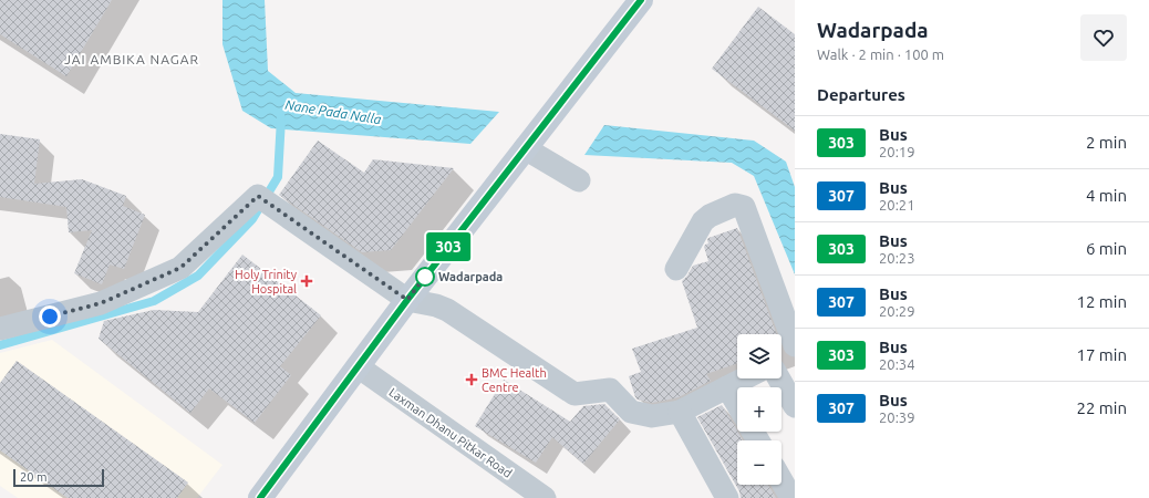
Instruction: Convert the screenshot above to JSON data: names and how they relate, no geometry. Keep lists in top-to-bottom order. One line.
{"streets":{"street":["Laxman Dhanu Pitkar Road"]},"districts":["JAI AMBIKA NAGAR"],"water":["Nane Pada Nalla"],"places":{"other":["Wadarpada"],"health":["Holy Trinity Hospital","BMC Health Centre"]},"lines":["bus line 303"],"scale_bar":"20 m","page":{"on_map":"303","heading":[["Wadarpada","Walk · 2 min · 100 m"],"Departures"],"list":[{"mark":"303","name":"Bus","note":"20:19","value":"2 min"},{"mark":"307","name":"Bus","note":"20:21","value":"4 min"},{"mark":"303","name":"Bus","note":"20:23","value":"6 min"},{"mark":"307","name":"Bus","note":"20:29","value":"12 min"},{"mark":"303","name":"Bus","note":"20:34","value":"17 min"},{"mark":"307","name":"Bus","note":"20:39","value":"22 min"}],"map_buttons":["+","−"],"scale":"20 m"}}
